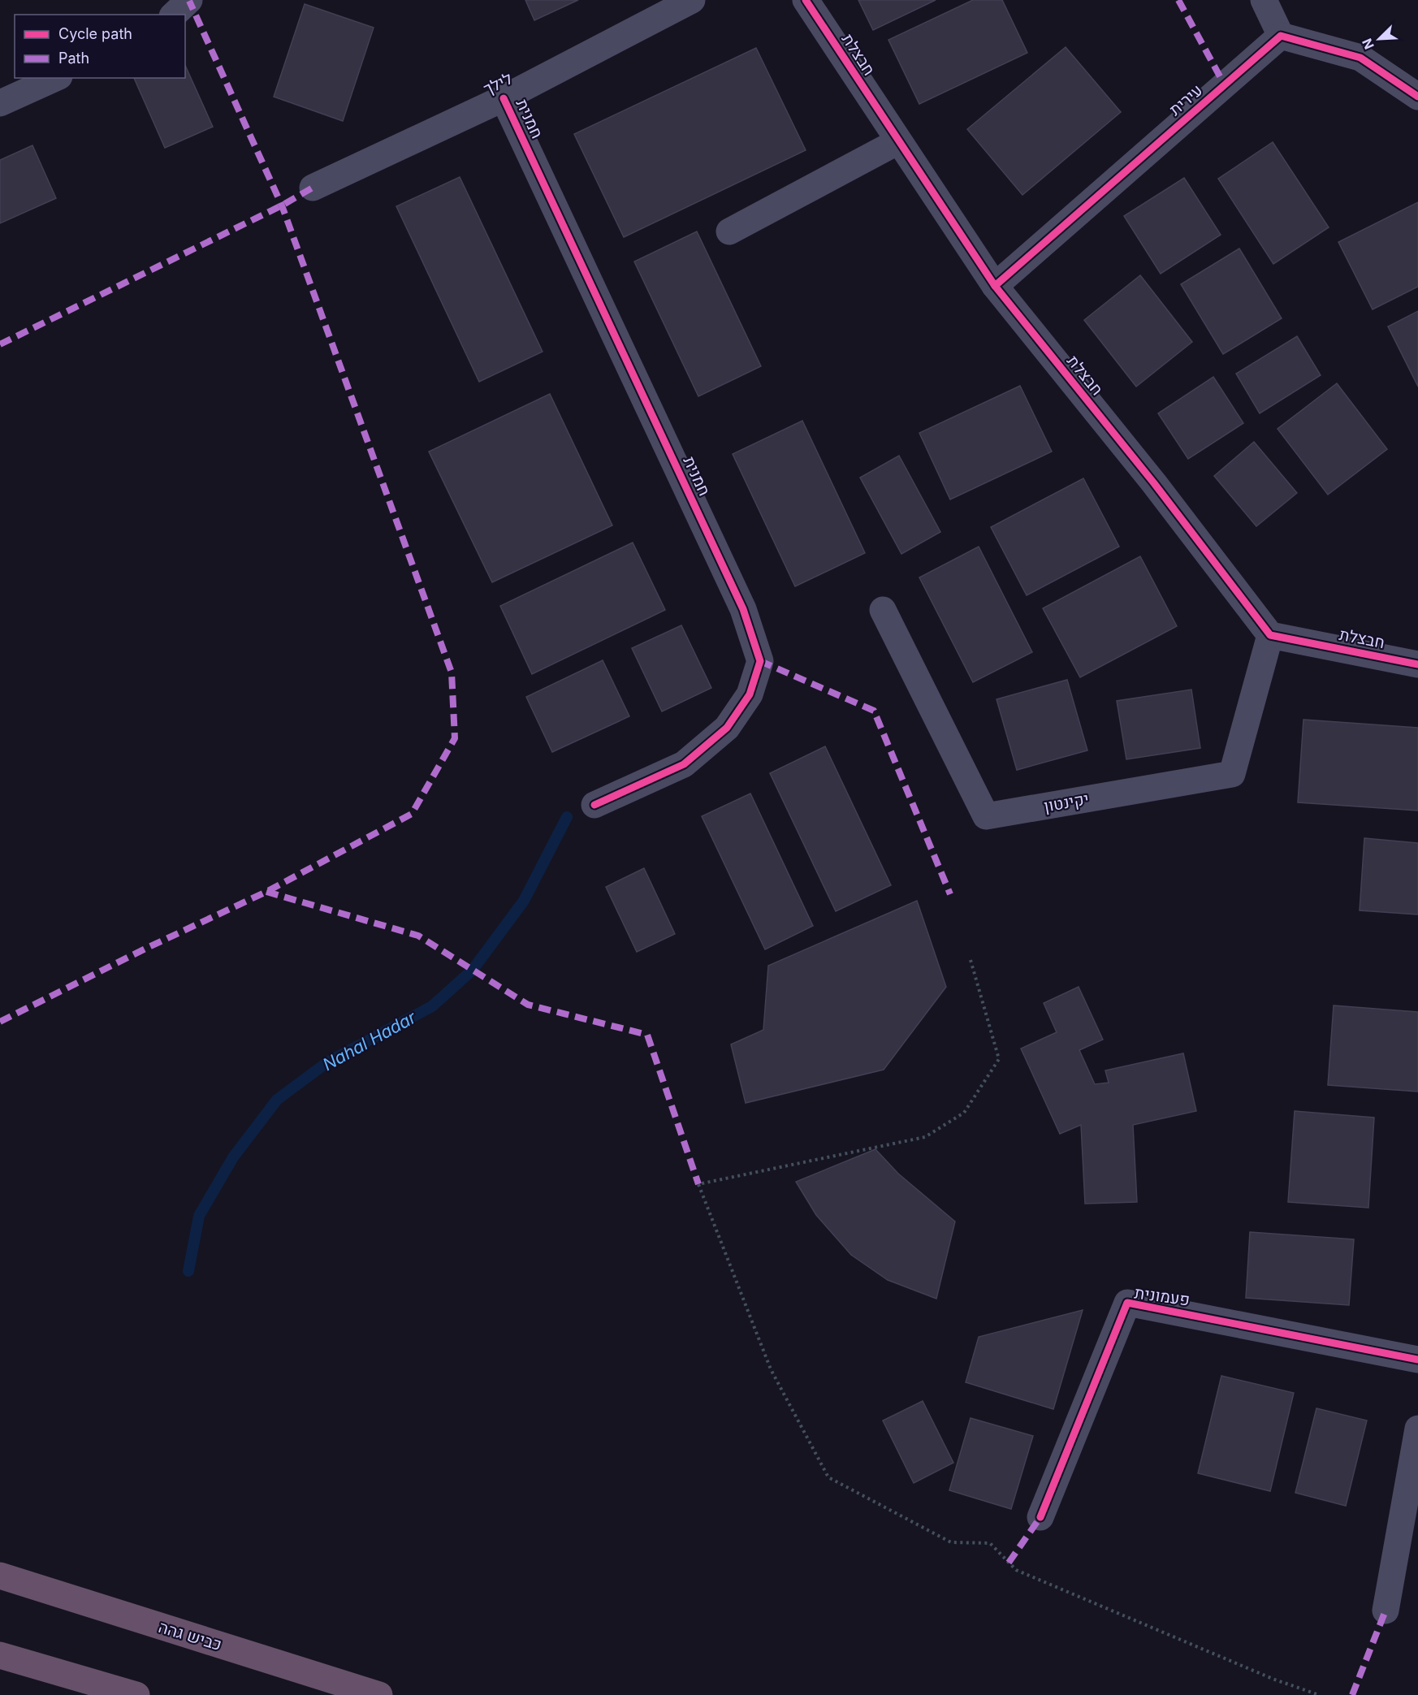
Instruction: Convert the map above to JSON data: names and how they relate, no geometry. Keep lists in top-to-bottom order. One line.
{"streets":{"highway":["כביש גהה"],"street":["חבצלת","לילך","עירית","חמנית","יקינטון","פעמונית"]},"crossings":[["חבצלת","עירית"],["חבצלת","יקינטון"],["לילך","חמנית"]],"water":["Nahal Hadar"],"legend":["Cycle path","Path"],"north":"bottom left"}
